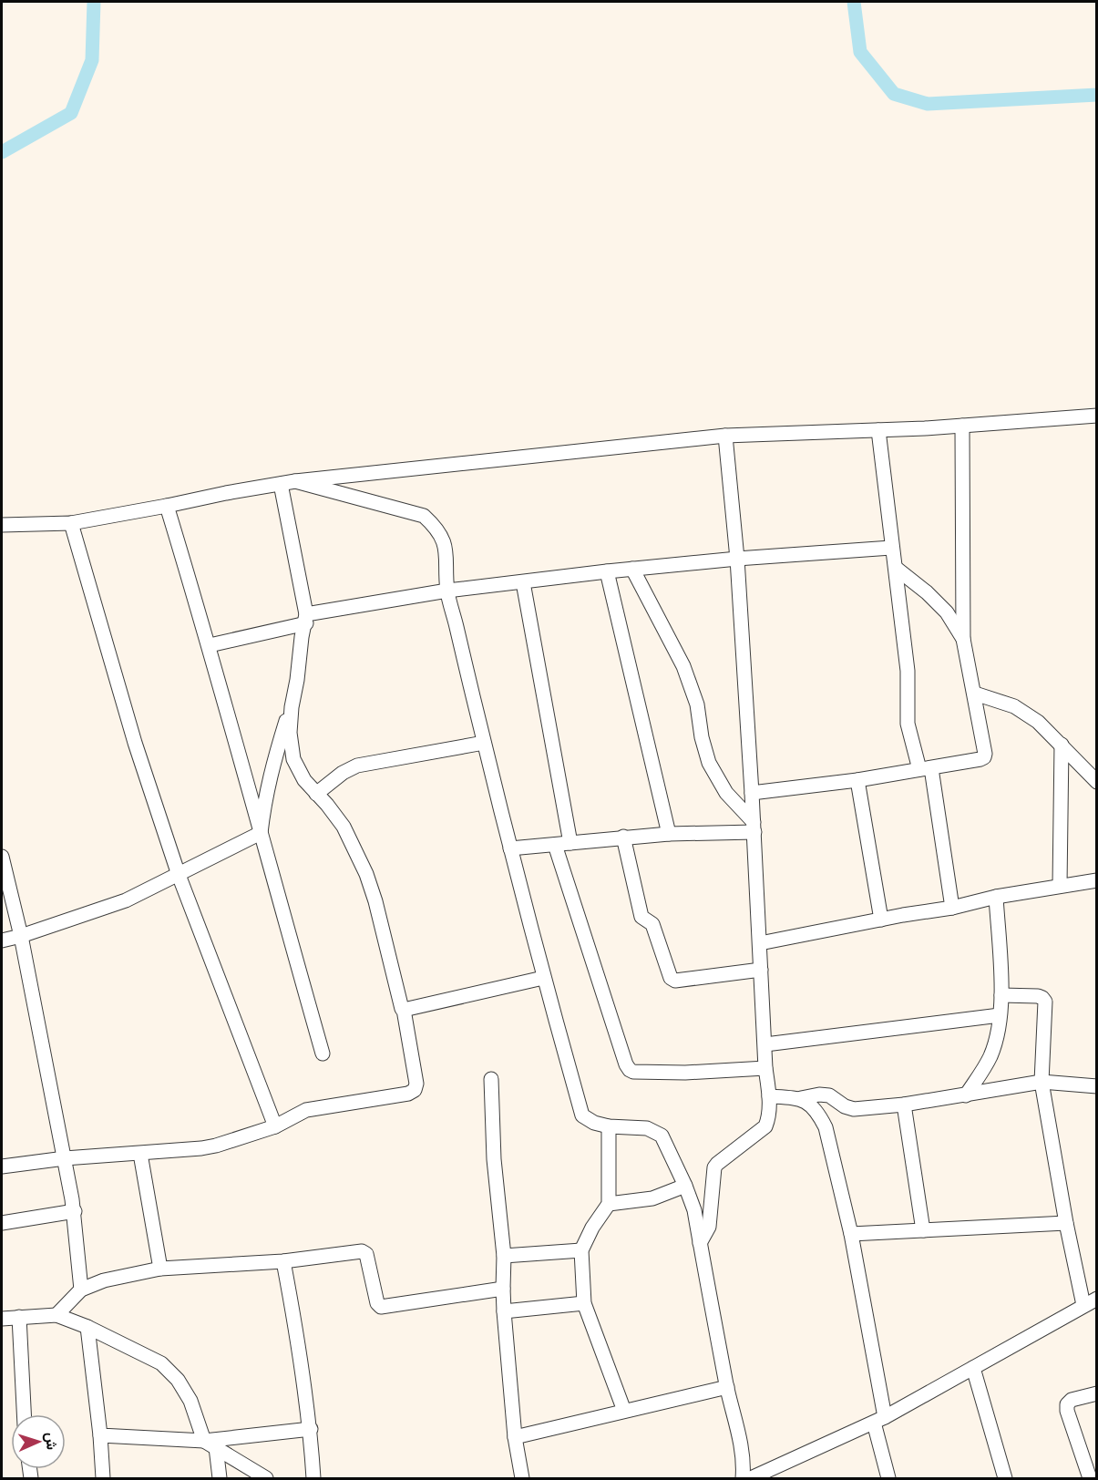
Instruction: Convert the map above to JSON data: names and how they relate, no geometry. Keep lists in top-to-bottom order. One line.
{"north":"right"}
